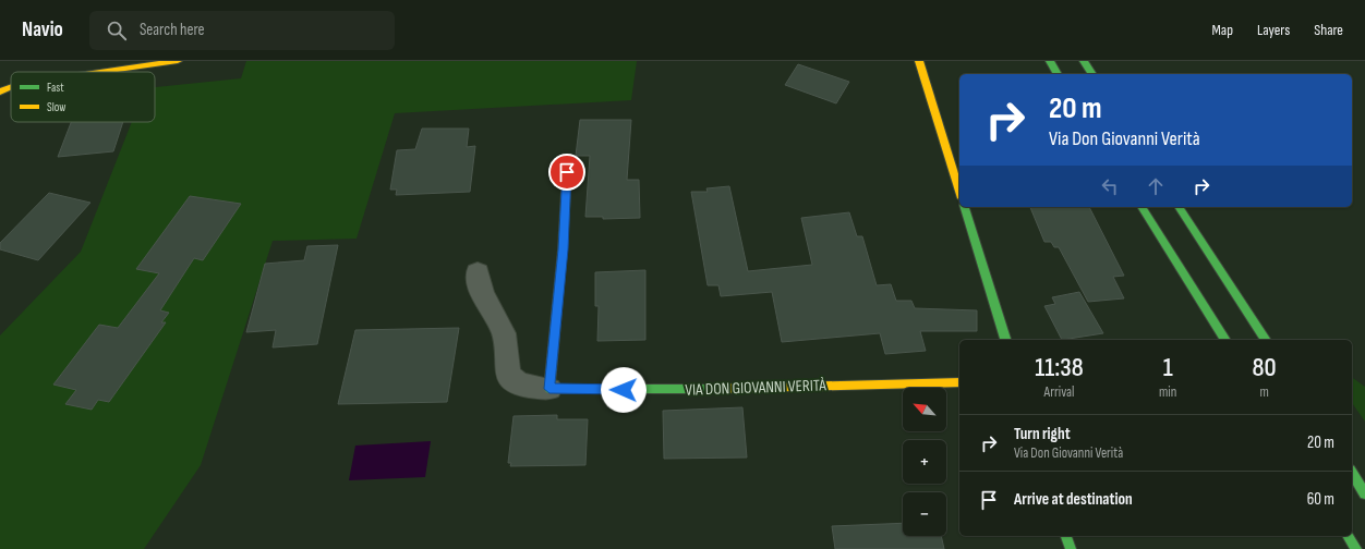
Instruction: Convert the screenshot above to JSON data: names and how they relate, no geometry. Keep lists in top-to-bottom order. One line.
{"streets":{"main road":["VIA DON GIOVANNI VERITÀ"]},"legend":["Fast","Slow"],"north":"top left","page":{"header":"Navio","search":"Search here","nav":["Map","Layers","Share"],"turn":["20 m","Via Don Giovanni Verità"],"eta":["11:38","Arrival","1","min","80","m"],"map_buttons":["+","−"],"list":[{"name":"Turn right","note":"Via Don Giovanni Verità","value":"20 m"},{"name":"Arrive at destination","value":"60 m"}]}}
